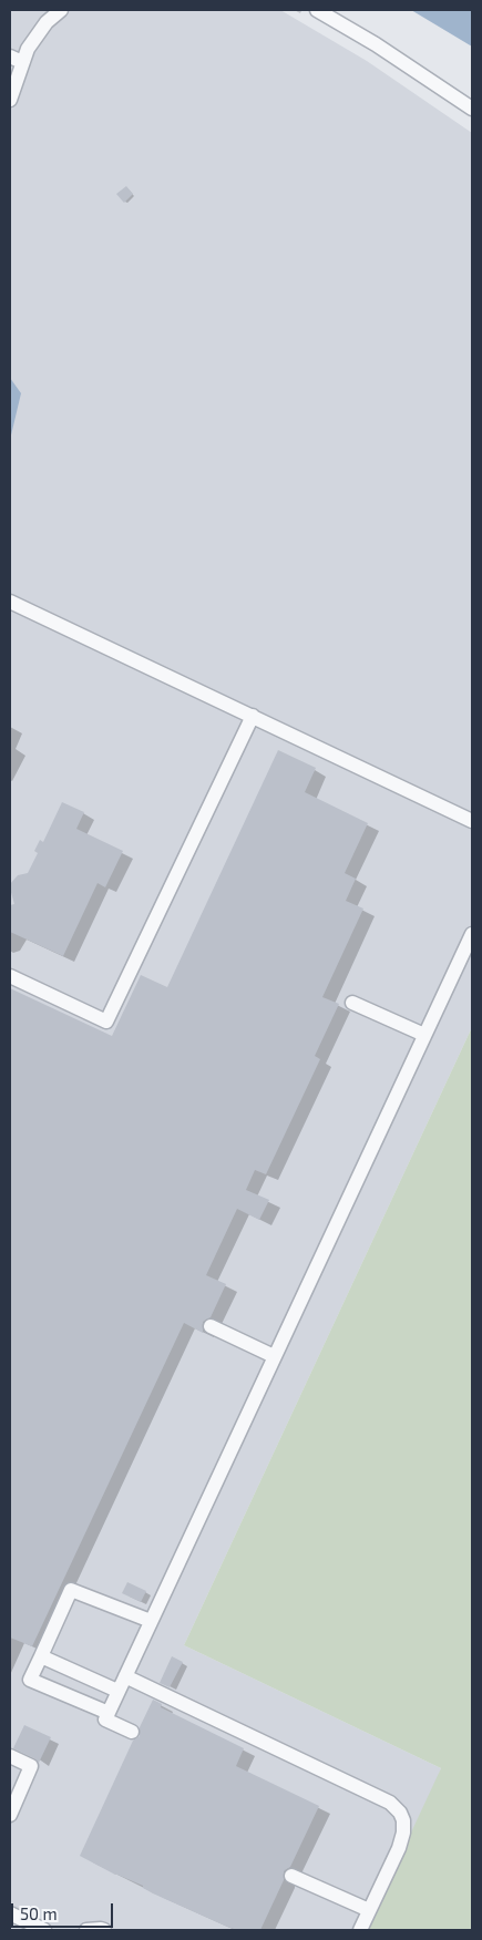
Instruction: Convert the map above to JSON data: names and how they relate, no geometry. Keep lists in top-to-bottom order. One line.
{"scale_bar":"50 m"}
